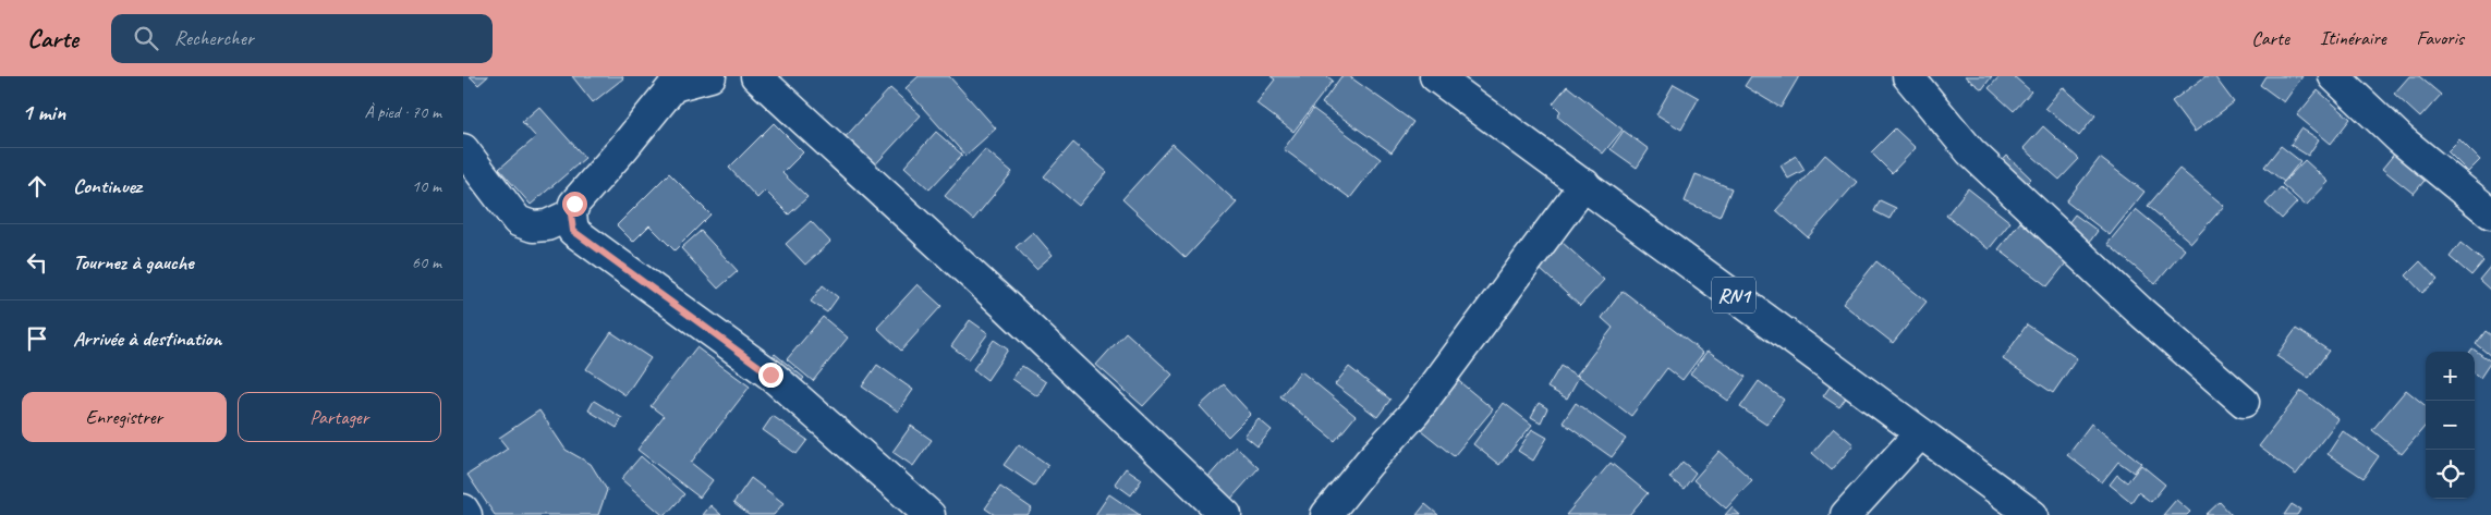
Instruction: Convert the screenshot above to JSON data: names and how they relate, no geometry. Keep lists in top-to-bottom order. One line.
{"streets":{"main road":["RN1"]},"page":{"header":"Carte","search":"Rechercher","nav":["Carte","Itinéraire","Favoris"],"heading":["1 min","À pied · 70 m"],"list":[["Continuez","10 m"],["Tournez à gauche","60 m"],"Arrivée à destination"],"map_buttons":["+","−"],"buttons":["Enregistrer","Partager"]}}
